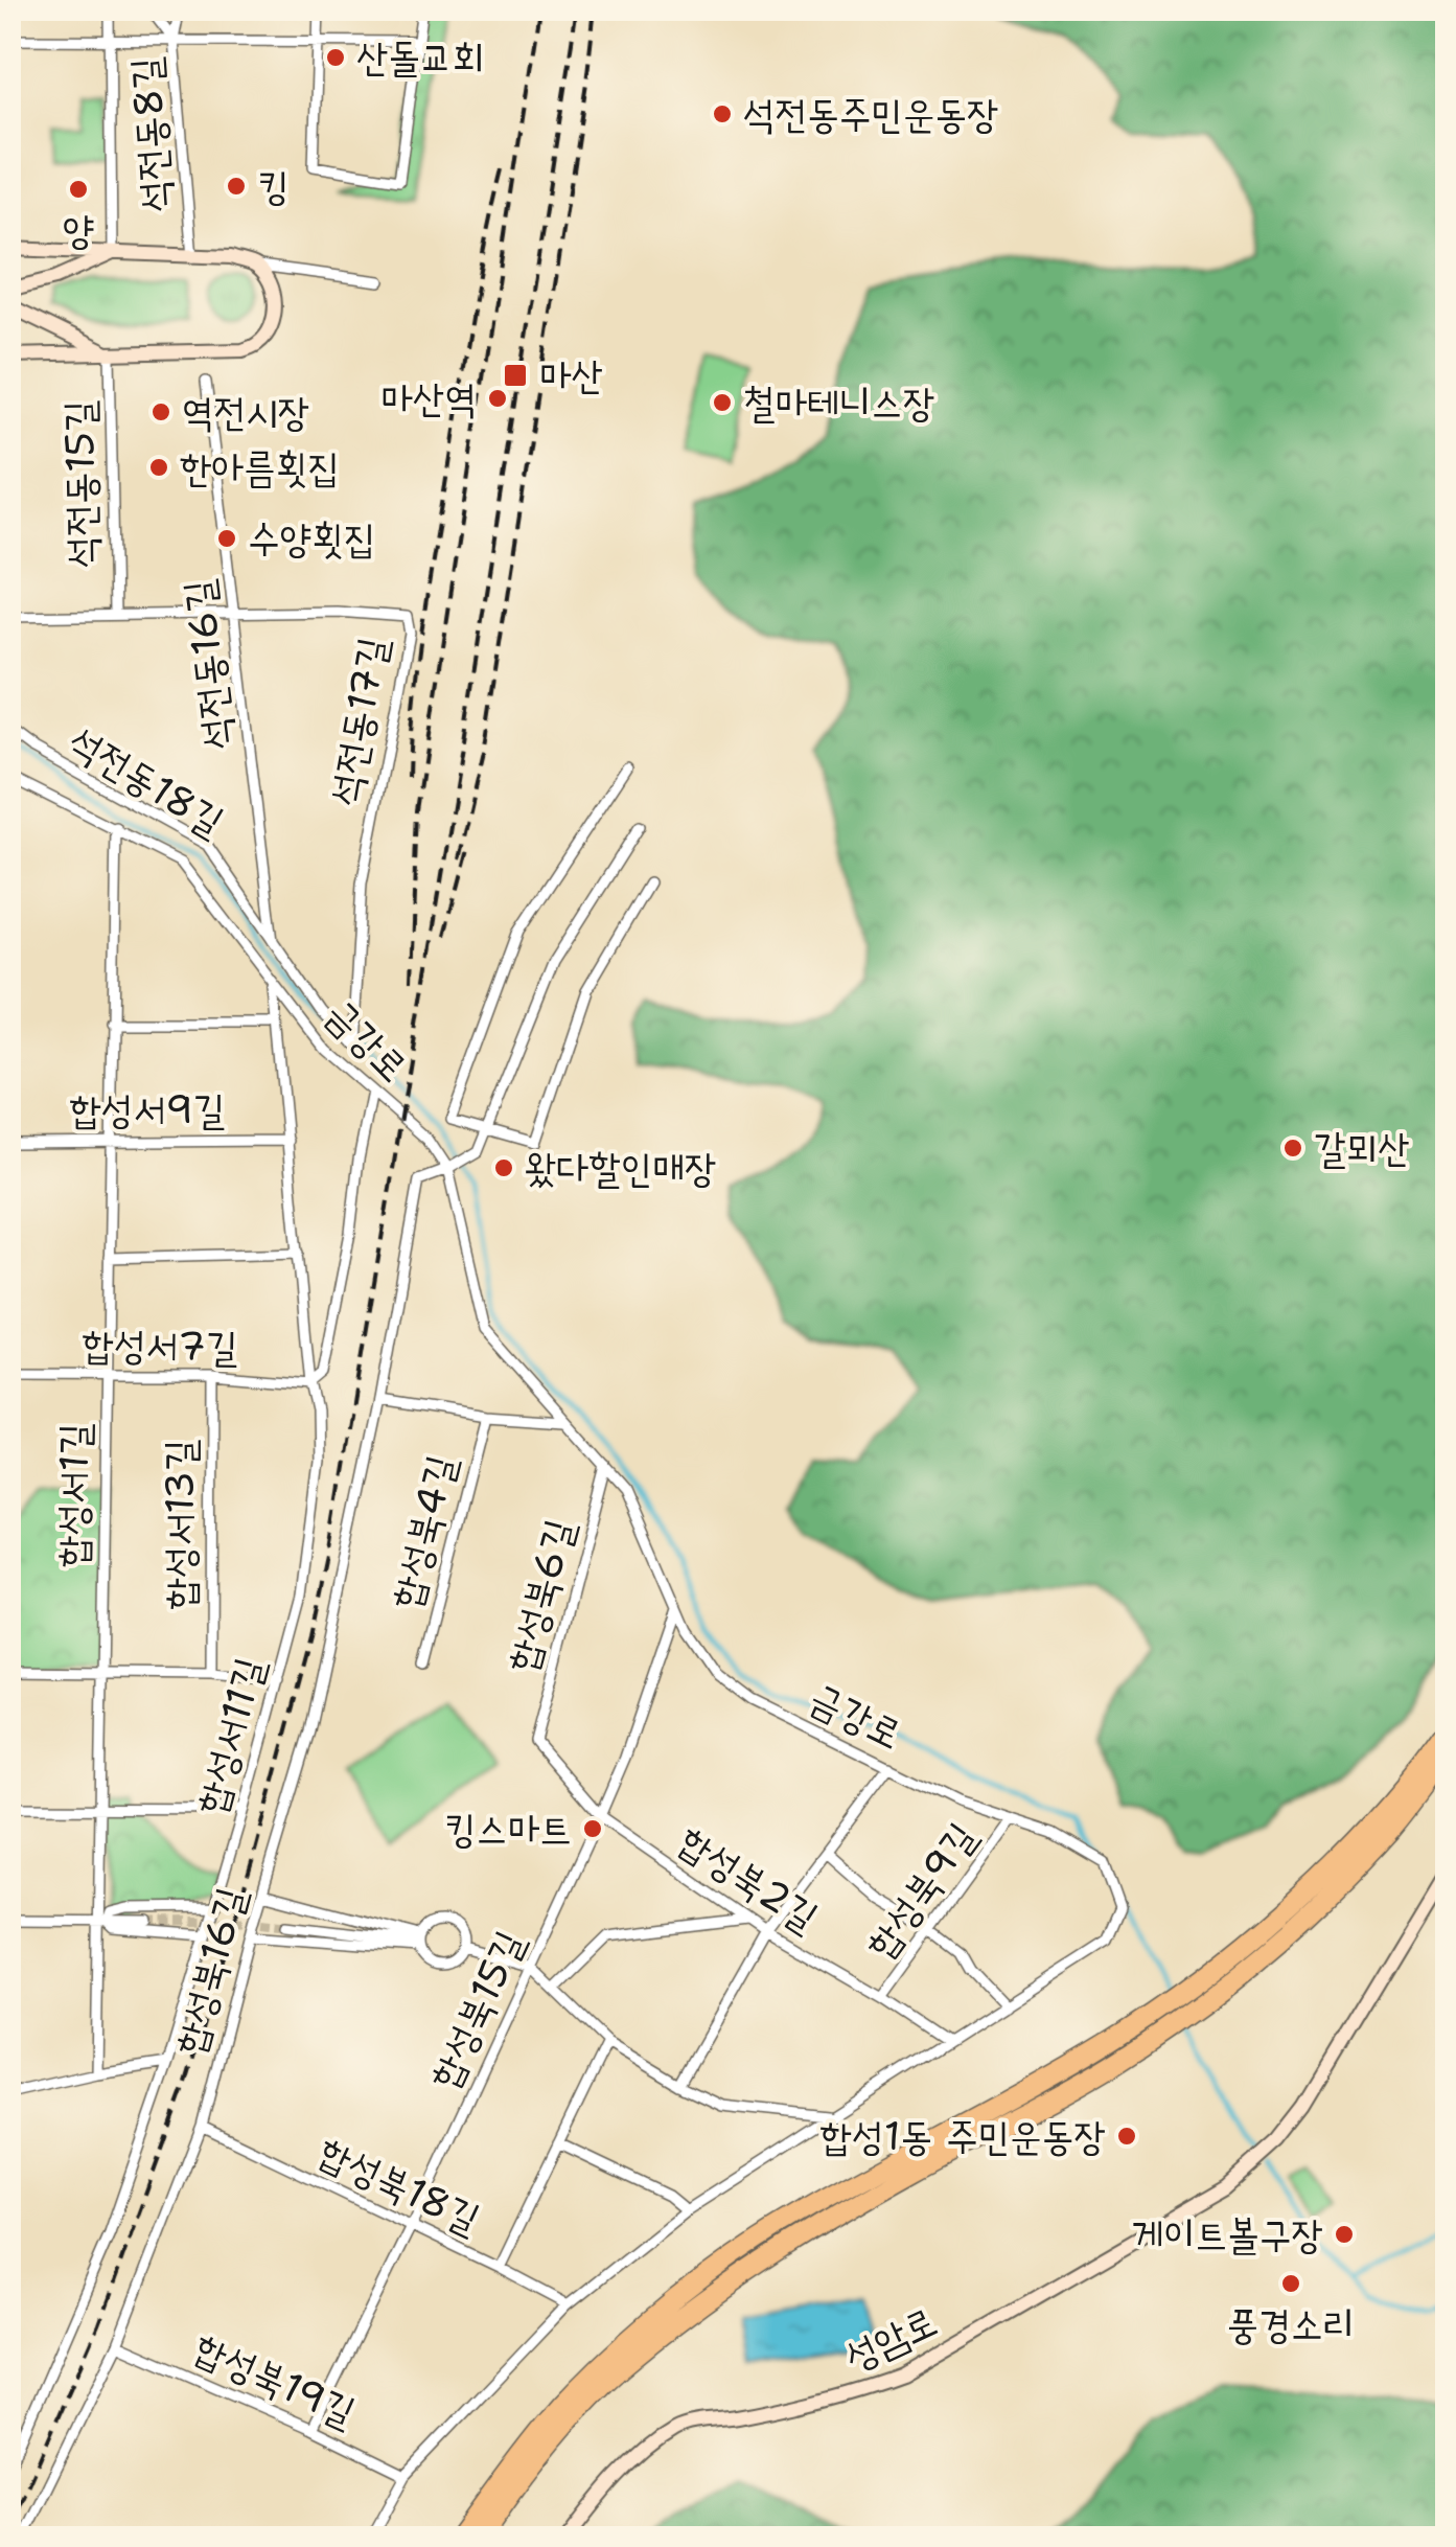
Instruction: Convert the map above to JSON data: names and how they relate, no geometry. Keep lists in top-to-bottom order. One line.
{"streets":{"main road":["성암로"],"street":["석전동8길","석전동15길","석전동16길","석전동17길","석전동18길","금강로","합성서9길","합성서7길","합성서1길","합성서13길","합성북4길","합성북6길","합성서11길","합성북2길","합성북9길","합성북16길","합성북15길","합성북18길","합성북19길"]},"crossings":[["석전동15길","석전동17길"],["석전동16길","석전동17길"],["석전동16길","석전동18길"],["석전동17길","석전동18길"],["금강로","합성서1길"],["금강로","합성북6길"],["금강로","합성서11길"],["금강로","합성북2길"],["금강로","합성북9길"],["금강로","합성북16길"],["금강로","합성북15길"],["금강로","합성북18길"],["금강로","합성북19길"],["합성서9길","합성서1길"],["합성서9길","합성서11길"],["합성서7길","합성서1길"],["합성서7길","합성서13길"],["합성서7길","합성서11길"],["합성북6길","합성북2길"],["합성북2길","합성북9길"],["합성북2길","합성북15길"],["합성북16길","합성북18길"],["합성북16길","합성북19길"],["합성북15길","합성북18길"],["합성북15길","합성북19길"]],"places":{"other":["산돌교회","석전동주민운동장","킹","양","마산역","철마테니스장","역전시장","한아름횟집","수양횟집","갈뫼산","왔다할인매장","킹스마트","합성1동 주민운동장","게이트볼구장","풍경소리"],"transit":["마산"]}}
